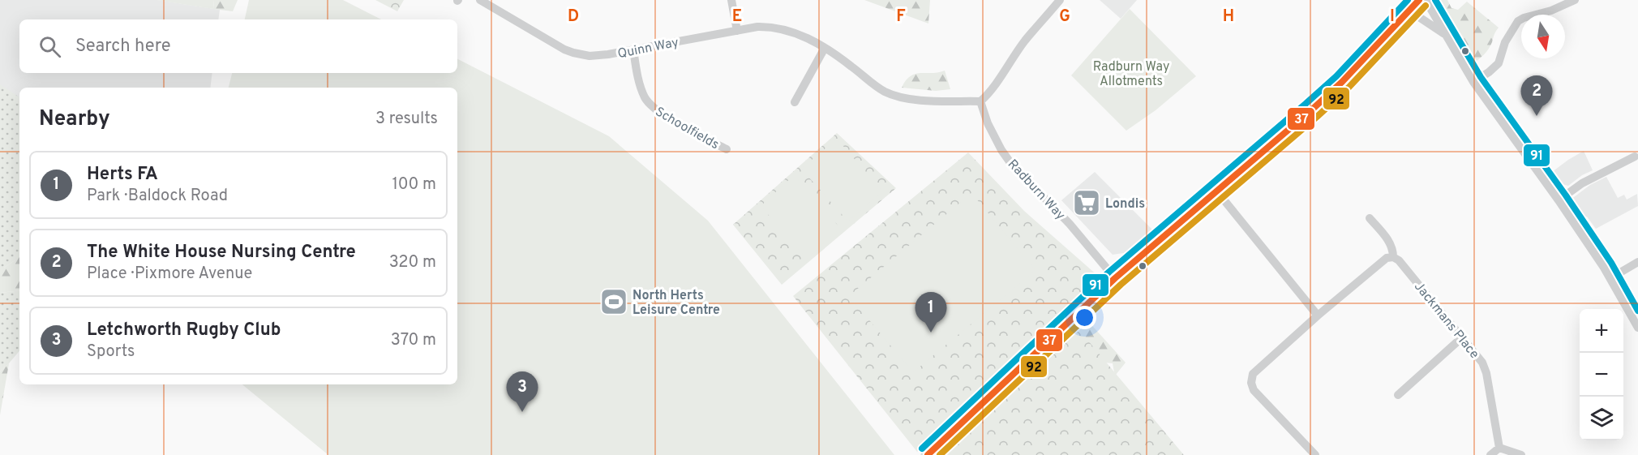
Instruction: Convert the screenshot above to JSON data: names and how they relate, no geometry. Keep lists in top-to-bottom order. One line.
{"streets":{"street":["Quinn Way","Schoolfields","Radburn Way","Jackmans Place"]},"crossings":[["Quinn Way","Schoolfields"],["Quinn Way","Radburn Way"]],"parks":["Radburn Way Allotments"],"places":{"supermarket":["Londis"],"sports":["North Herts Leisure Centre"]},"lines":["transit line 37","transit line 91","transit line 92"],"north":"bottom","page":{"search":"Search here","pins":["2","1","3"],"heading":["Nearby","3 results"],"list":[{"mark":"1","name":"Herts FA","note":"Park · Baldock Road","value":"100 m"},{"mark":"2","name":"The White House Nursing Centre","note":"Place · Pixmore Avenue","value":"320 m"},{"mark":"3","name":"Letchworth Rugby Club","note":"Sports","value":"370 m"}],"map_buttons":["+","−"]},"grid":{"columns":["D","E","F","G","H","I"]}}
